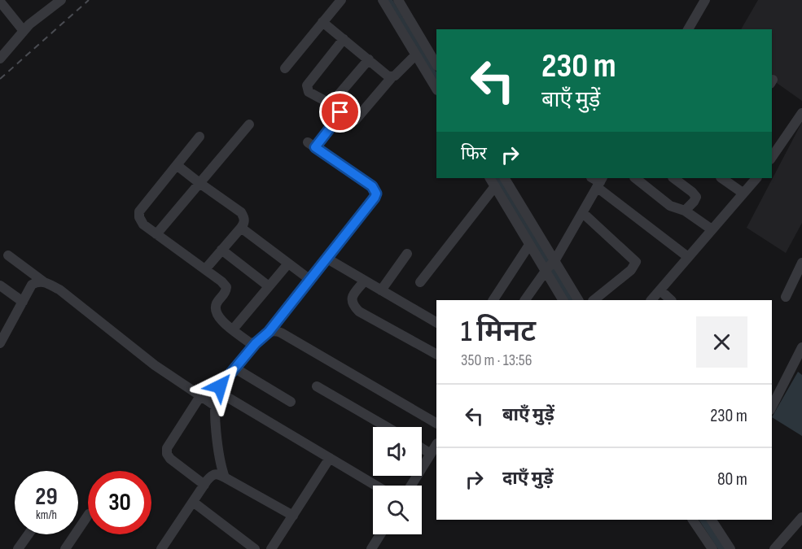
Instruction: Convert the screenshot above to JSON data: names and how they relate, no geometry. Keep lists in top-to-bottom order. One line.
{"page":{"turn":["230 m","बाएँ मुड़ें"],"then":"फिर","heading":["1 मिनट","350 m · 13:56"],"list":[{"name":"बाएँ मुड़ें","value":"230 m"},{"name":"दाएँ मुड़ें","value":"80 m"}],"speed":"29 km/h","limit":"30"}}
